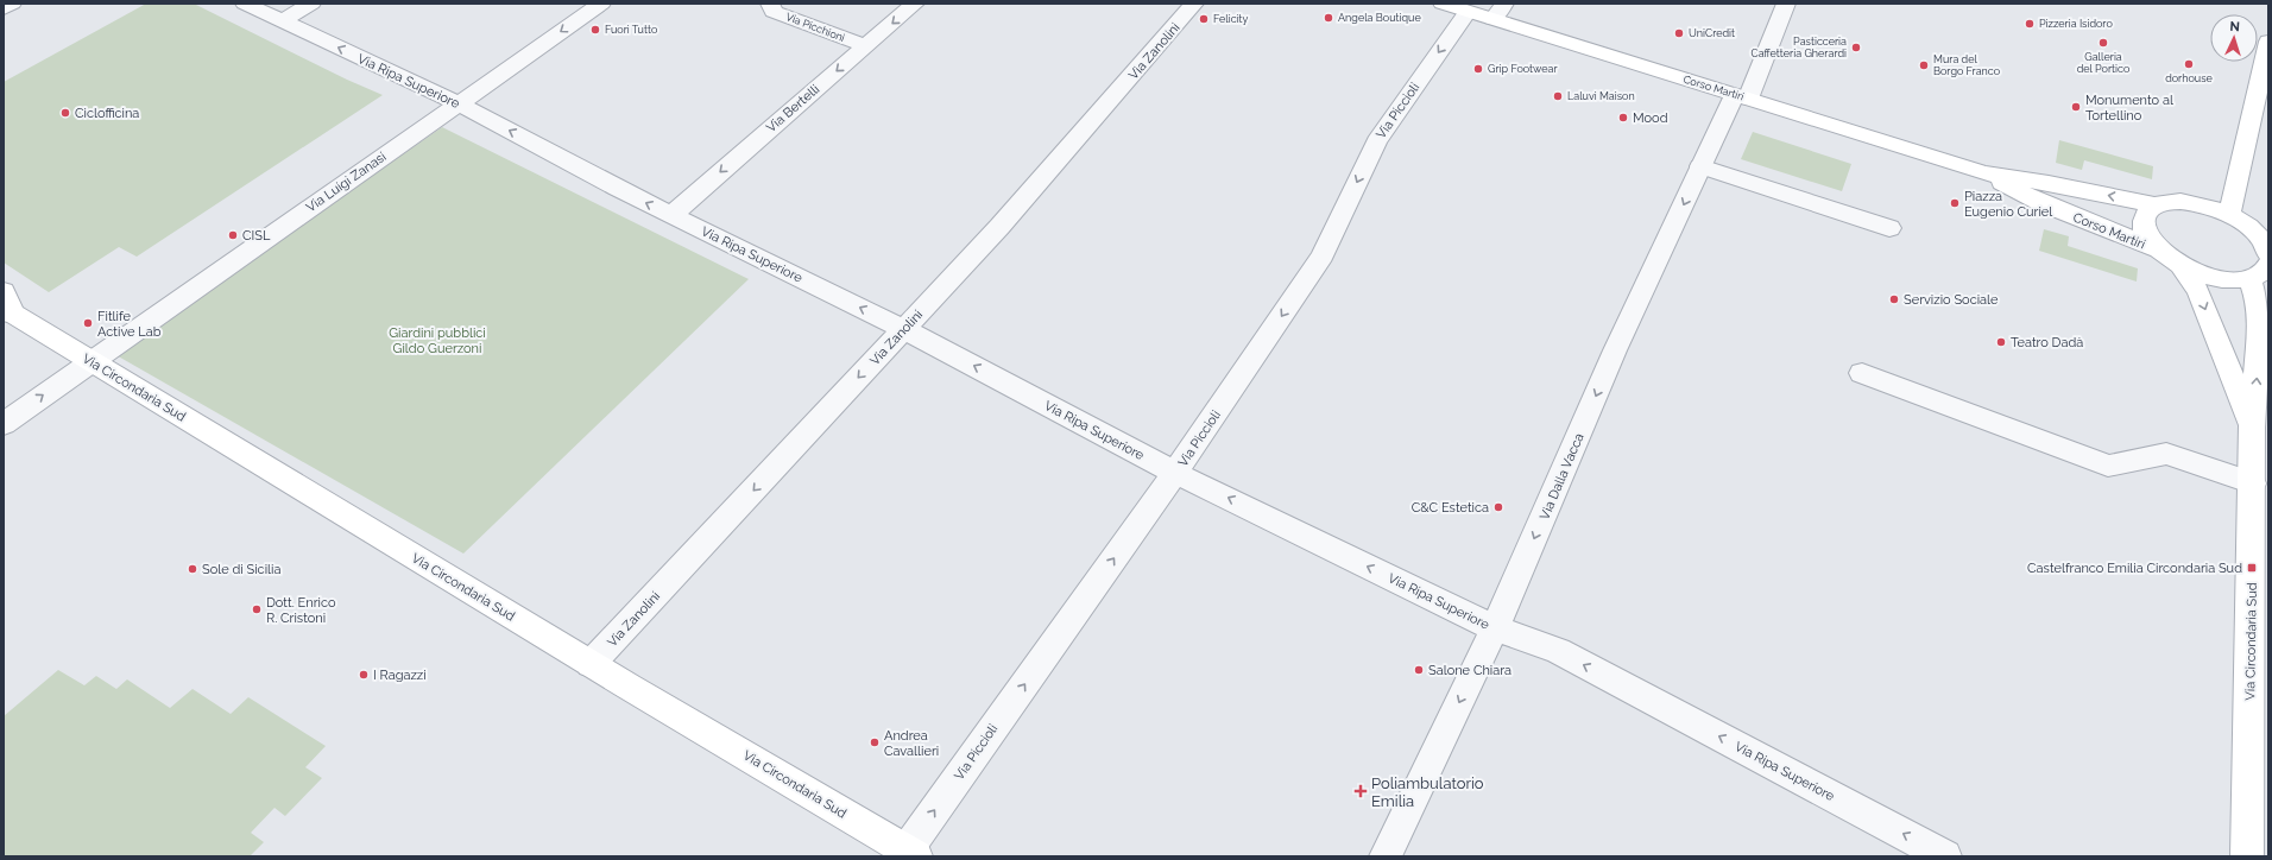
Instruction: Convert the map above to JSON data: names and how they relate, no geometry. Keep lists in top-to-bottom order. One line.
{"streets":{"street":["Via Picchioni","Via Zanolini","Via Ripa Superiore","Corso Martiri","Via Bertelli","Via Piccioli","Via Luigi Zanasi","Via Circondaria Sud","Via Dalla Vacca"]},"crossings":[["Via Picchioni","Via Bertelli"],["Via Zanolini","Via Ripa Superiore"],["Via Zanolini","Via Circondaria Sud"],["Via Ripa Superiore","Via Bertelli"],["Via Ripa Superiore","Via Piccioli"],["Via Ripa Superiore","Via Luigi Zanasi"],["Via Ripa Superiore","Via Dalla Vacca"],["Corso Martiri","Via Piccioli"],["Corso Martiri","Via Circondaria Sud"],["Corso Martiri","Via Dalla Vacca"],["Via Piccioli","Via Circondaria Sud"],["Via Luigi Zanasi","Via Circondaria Sud"]],"one_way":["Via Zanolini","Via Ripa Superiore","Via Bertelli","Via Dalla Vacca"],"parks":["Giardini pubblici Gildo Guerzoni"],"places":{"other":["Angela Boutique","Felicity","Pizzeria Isidoro","Fuori Tutto","UniCredit","Galleria del Portico","Pasticceria Caffetteria Gherardi","dorhouse","Mura del Borgo Franco","Grip Footwear","Laluvi Maison","Monumento al Tortellino","Ciclofficina","Mood","Piazza Eugenio Curiel","CISL","Servizio Sociale","Fitlife Active Lab","Teatro Dadà","C&C Estetica","Sole di Sicilia","Dott. Enrico R. Cristoni","Salone Chiara","I Ragazzi","Andrea Cavallieri"],"transit":["Castelfranco Emilia Circondaria Sud"],"health":["Poliambulatorio Emilia"]},"north":"top"}
